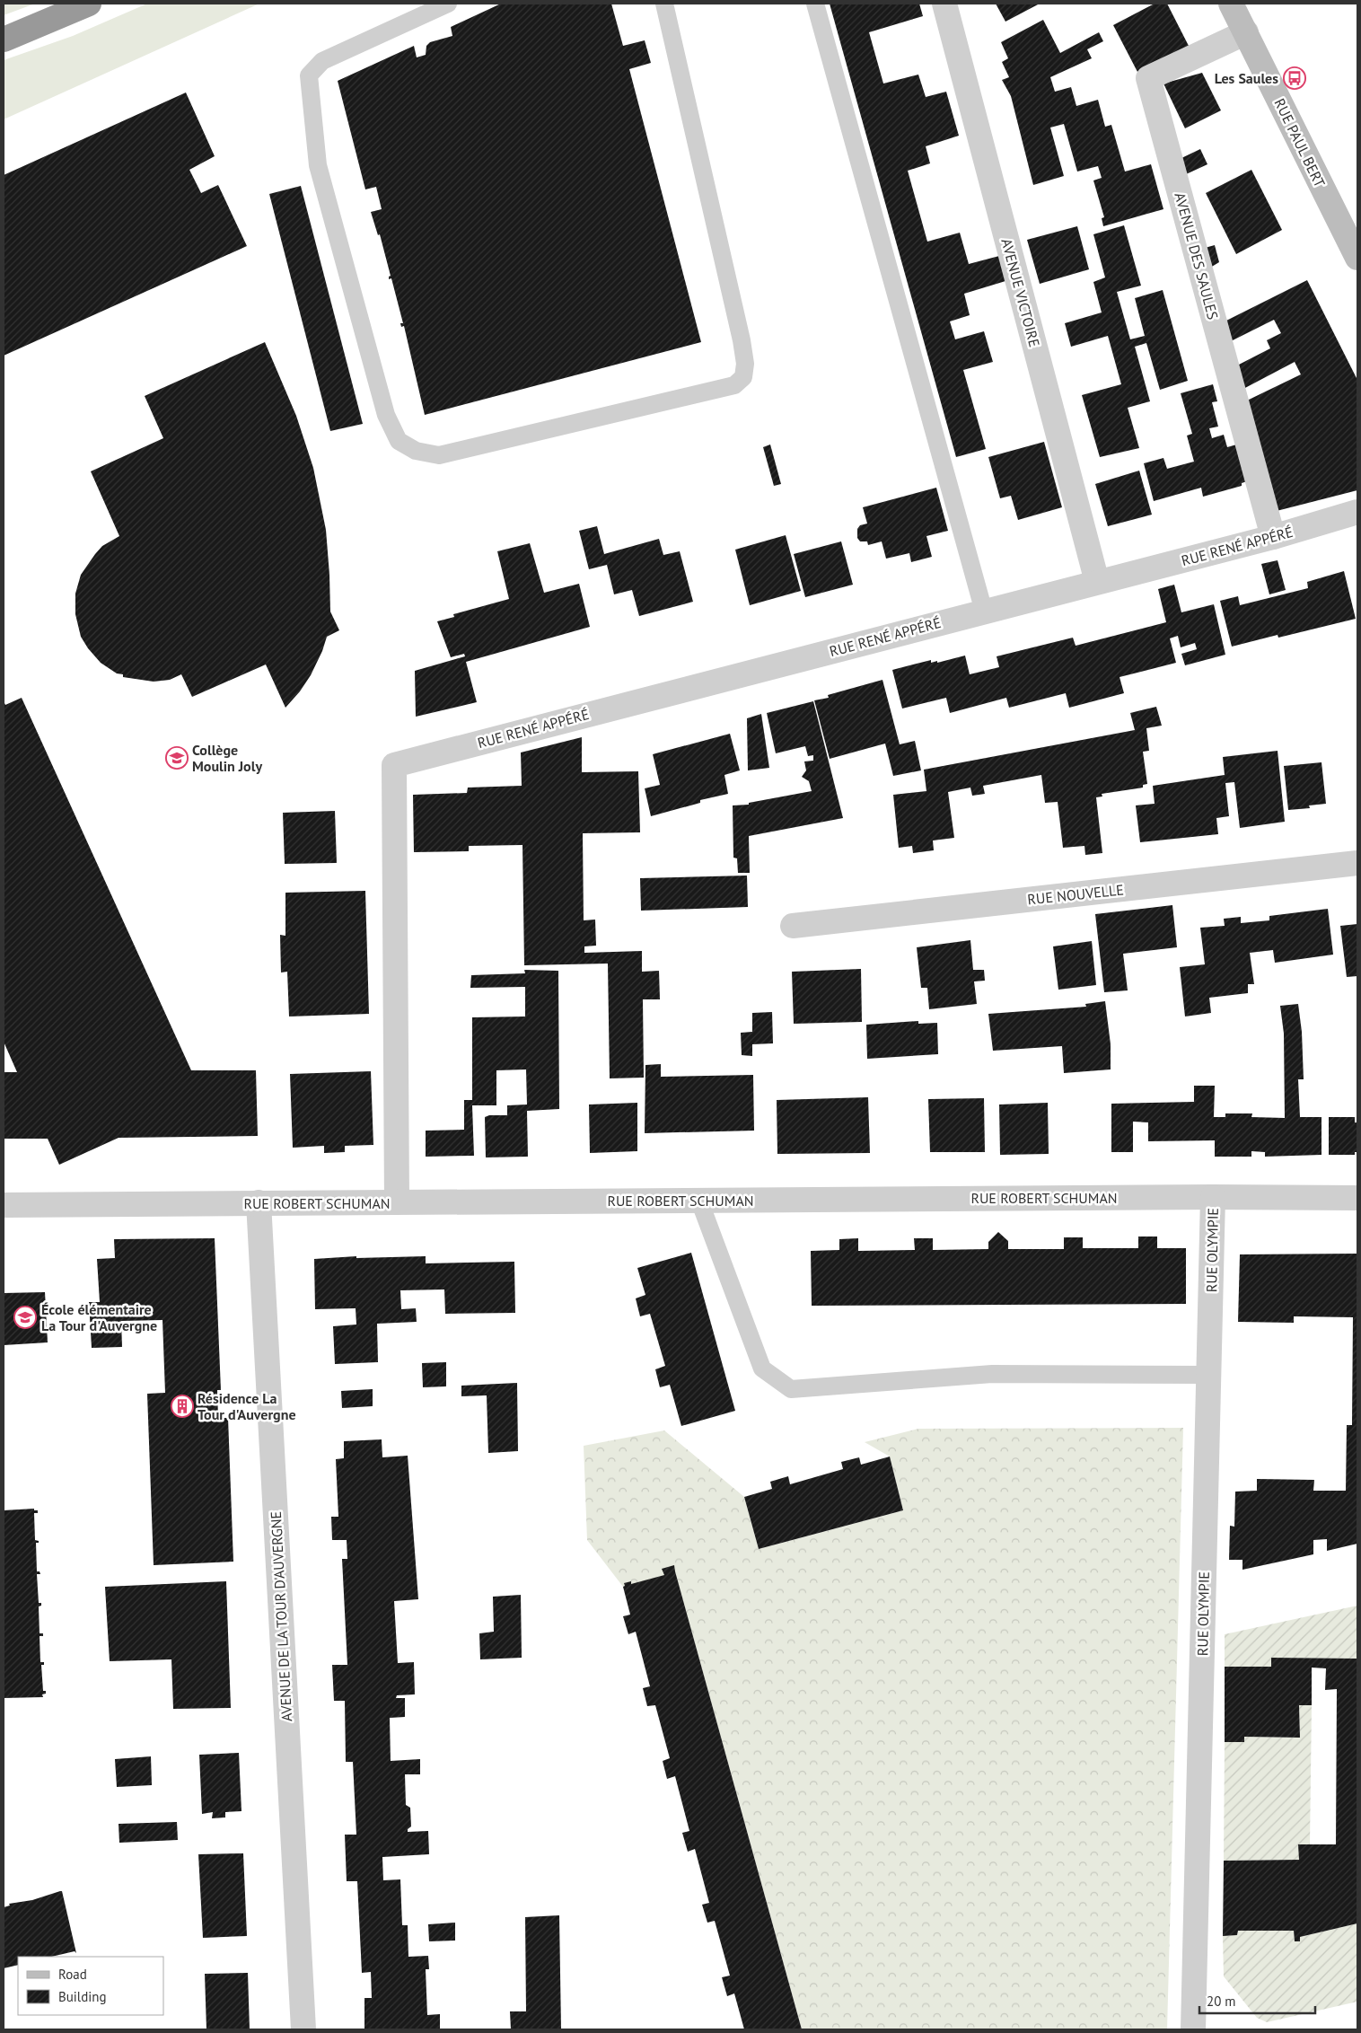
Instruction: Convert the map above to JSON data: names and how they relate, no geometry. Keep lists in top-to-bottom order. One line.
{"streets":{"street":["RUE PAUL BERT","AVENUE DES SAULES","AVENUE VICTOIRE","RUE RENÉ APPÉRÉ","RUE NOUVELLE","RUE ROBERT SCHUMAN","RUE OLYMPIE","AVENUE DE LA TOUR D'AUVERGNE"]},"crossings":[["RUE PAUL BERT","AVENUE DES SAULES"],["AVENUE DES SAULES","RUE RENÉ APPÉRÉ"],["AVENUE VICTOIRE","RUE RENÉ APPÉRÉ"],["RUE RENÉ APPÉRÉ","RUE ROBERT SCHUMAN"],["RUE ROBERT SCHUMAN","RUE OLYMPIE"],["RUE ROBERT SCHUMAN","AVENUE DE LA TOUR D'AUVERGNE"]],"places":{"bus stop":["Les Saules"],"school or university":["Collège Moulin Joly","École élémentaire La Tour d'Auvergne"],"building":["Résidence La Tour d'Auvergne"]},"legend":["Road","Building"],"scale_bar":"20 m"}
